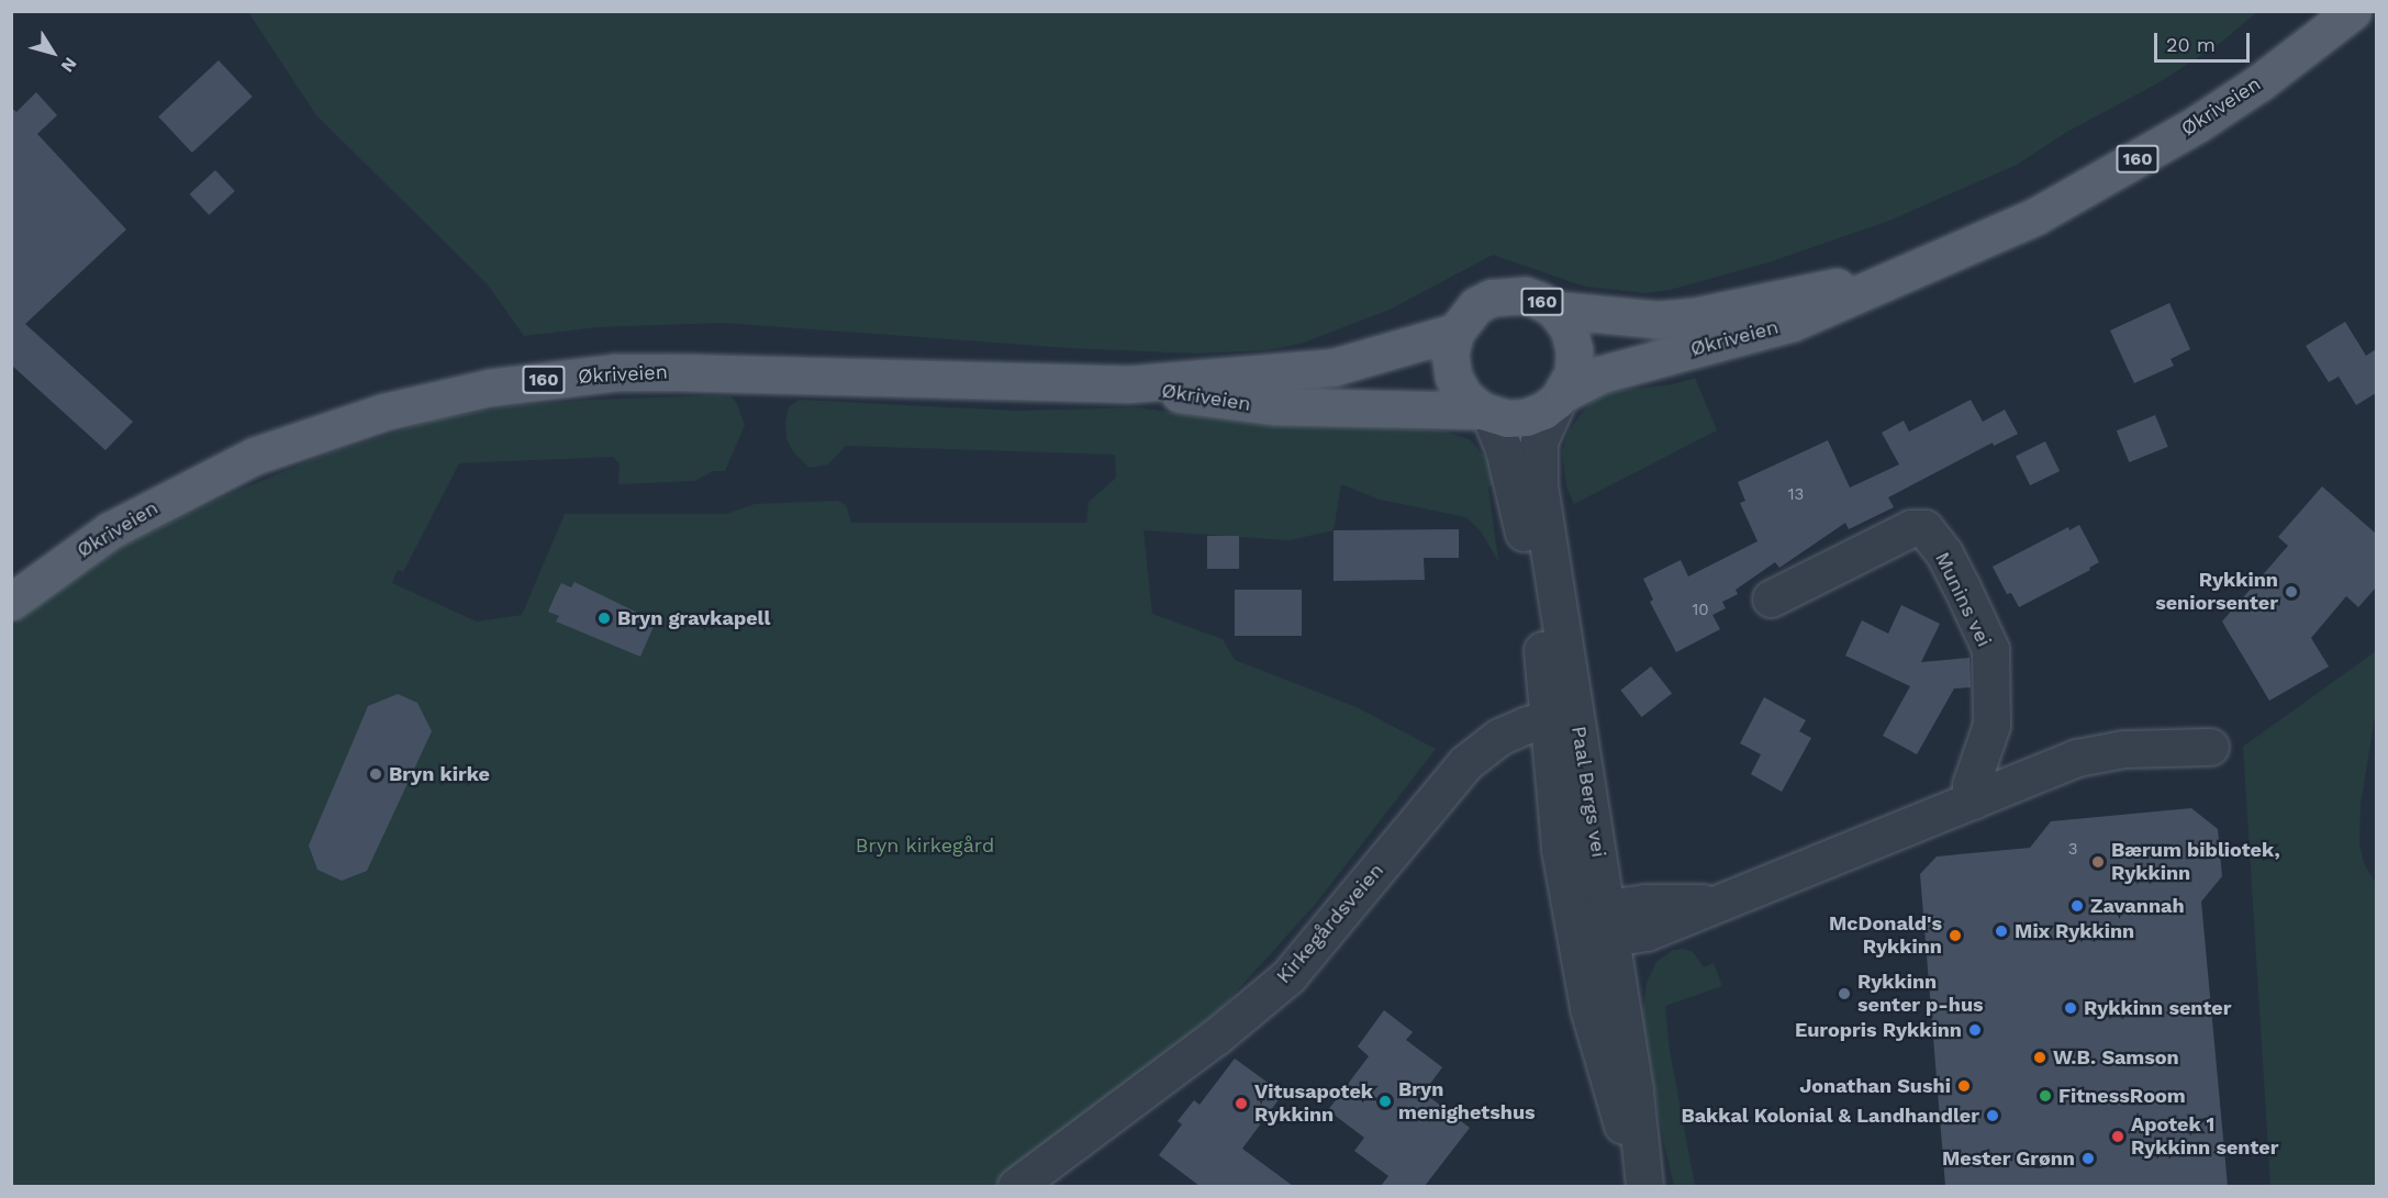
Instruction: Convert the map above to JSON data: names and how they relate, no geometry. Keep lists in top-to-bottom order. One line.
{"streets":{"main road":["Økriveien","160"],"street":["Munins vei","Paal Bergs vei","Kirkegårdsveien"]},"crossings":[["Økriveien","160"],["Økriveien","Paal Bergs vei"],["160","Paal Bergs vei"],["Paal Bergs vei","Kirkegårdsveien"]],"parks":["Bryn kirkegård"],"places":["Rykkinn seniorsenter","Bryn gravkapell","Bryn kirke","Bærum bibliotek, Rykkinn","Zavannah","Mix Rykkinn","McDonald's Rykkinn","Rykkinn senter p-hus","Rykkinn senter","Europris Rykkinn","W.B. Samson","Jonathan Sushi","FitnessRoom","Bryn menighetshus","Vitusapotek Rykkinn","Bakkal Kolonial & Landhandler","Apotek 1 Rykkinn senter","Mester Grønn"],"house_numbers":["13","10","3"],"scale_bar":"20 m","north":"bottom right"}
